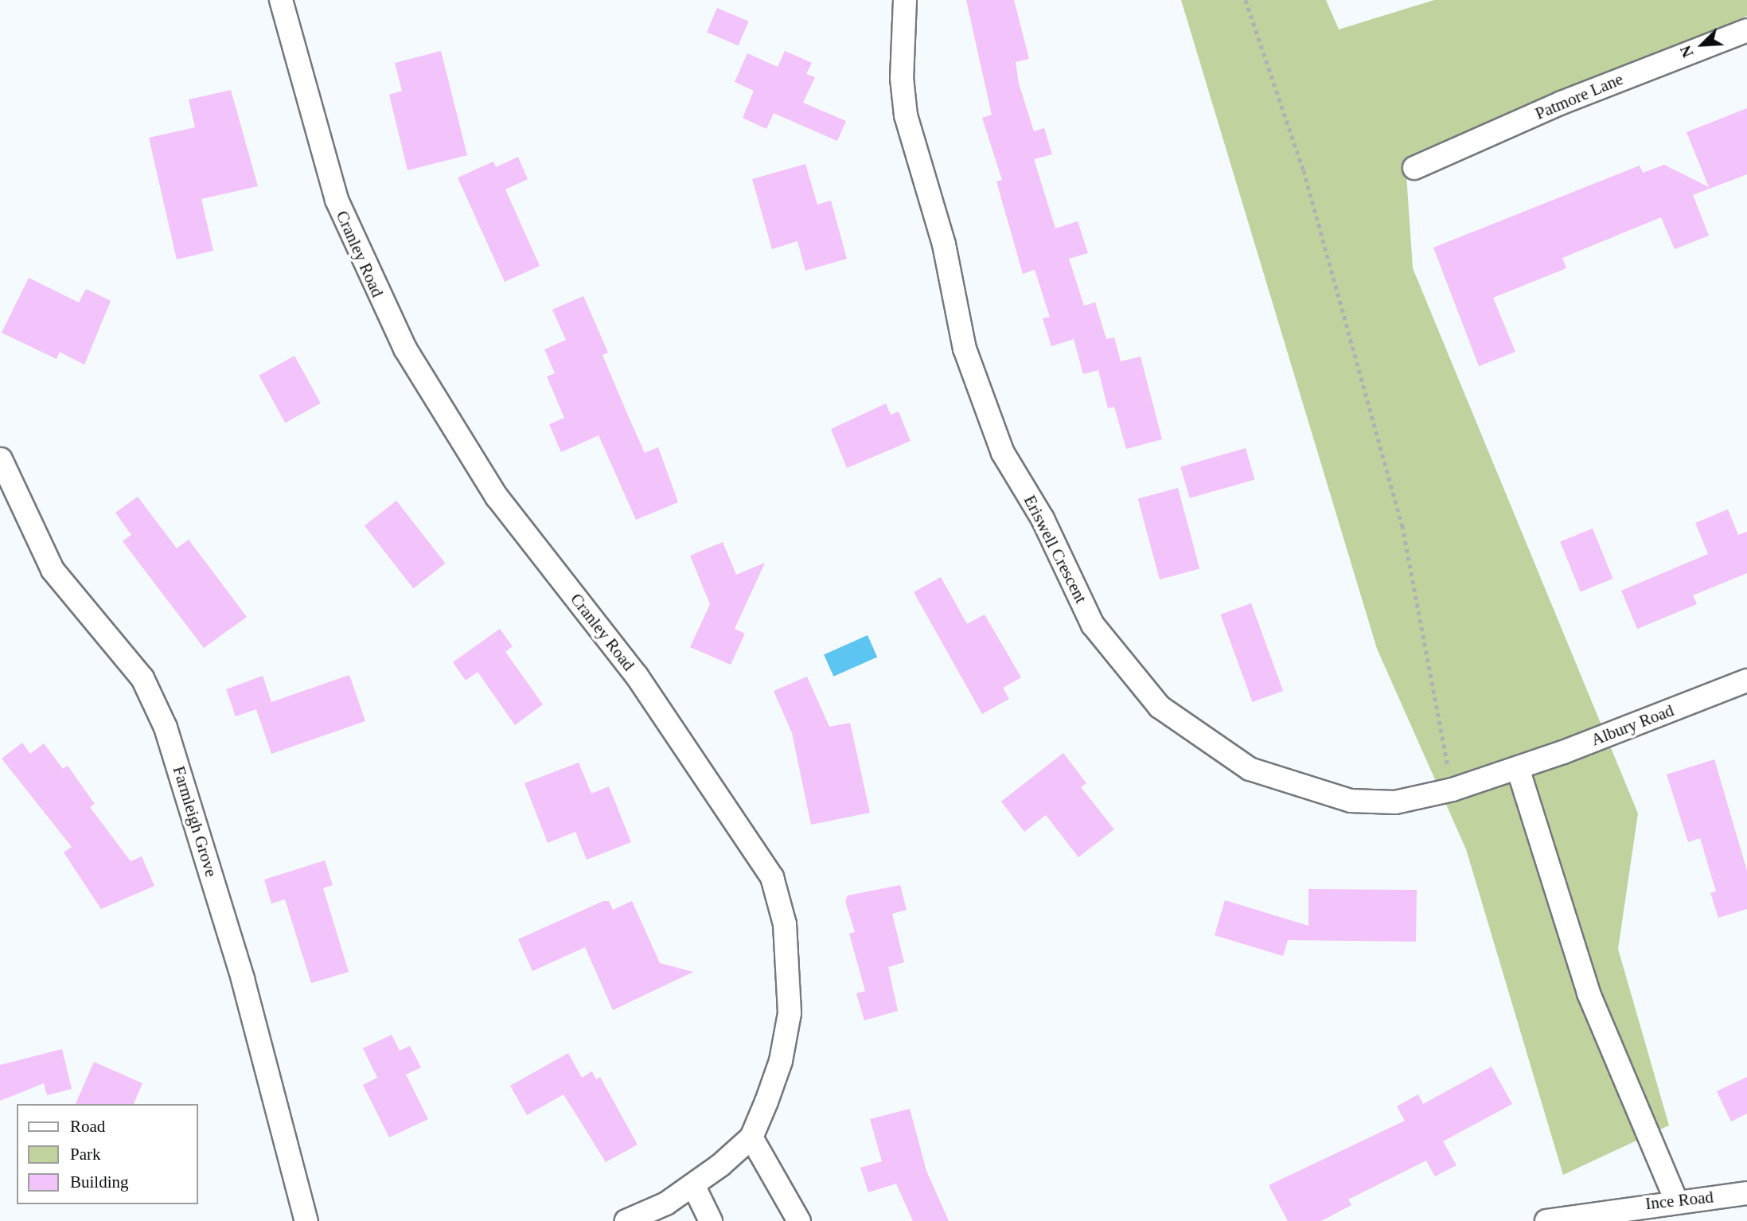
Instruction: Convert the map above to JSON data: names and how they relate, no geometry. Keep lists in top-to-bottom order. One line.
{"streets":{"street":["Patmore Lane","Cranley Road","Eriswell Crescent","Albury Road","Farmleigh Grove","Ince Road"]},"crossings":[["Eriswell Crescent","Albury Road"]],"legend":["Road","Park","Building"],"north":"bottom left"}
